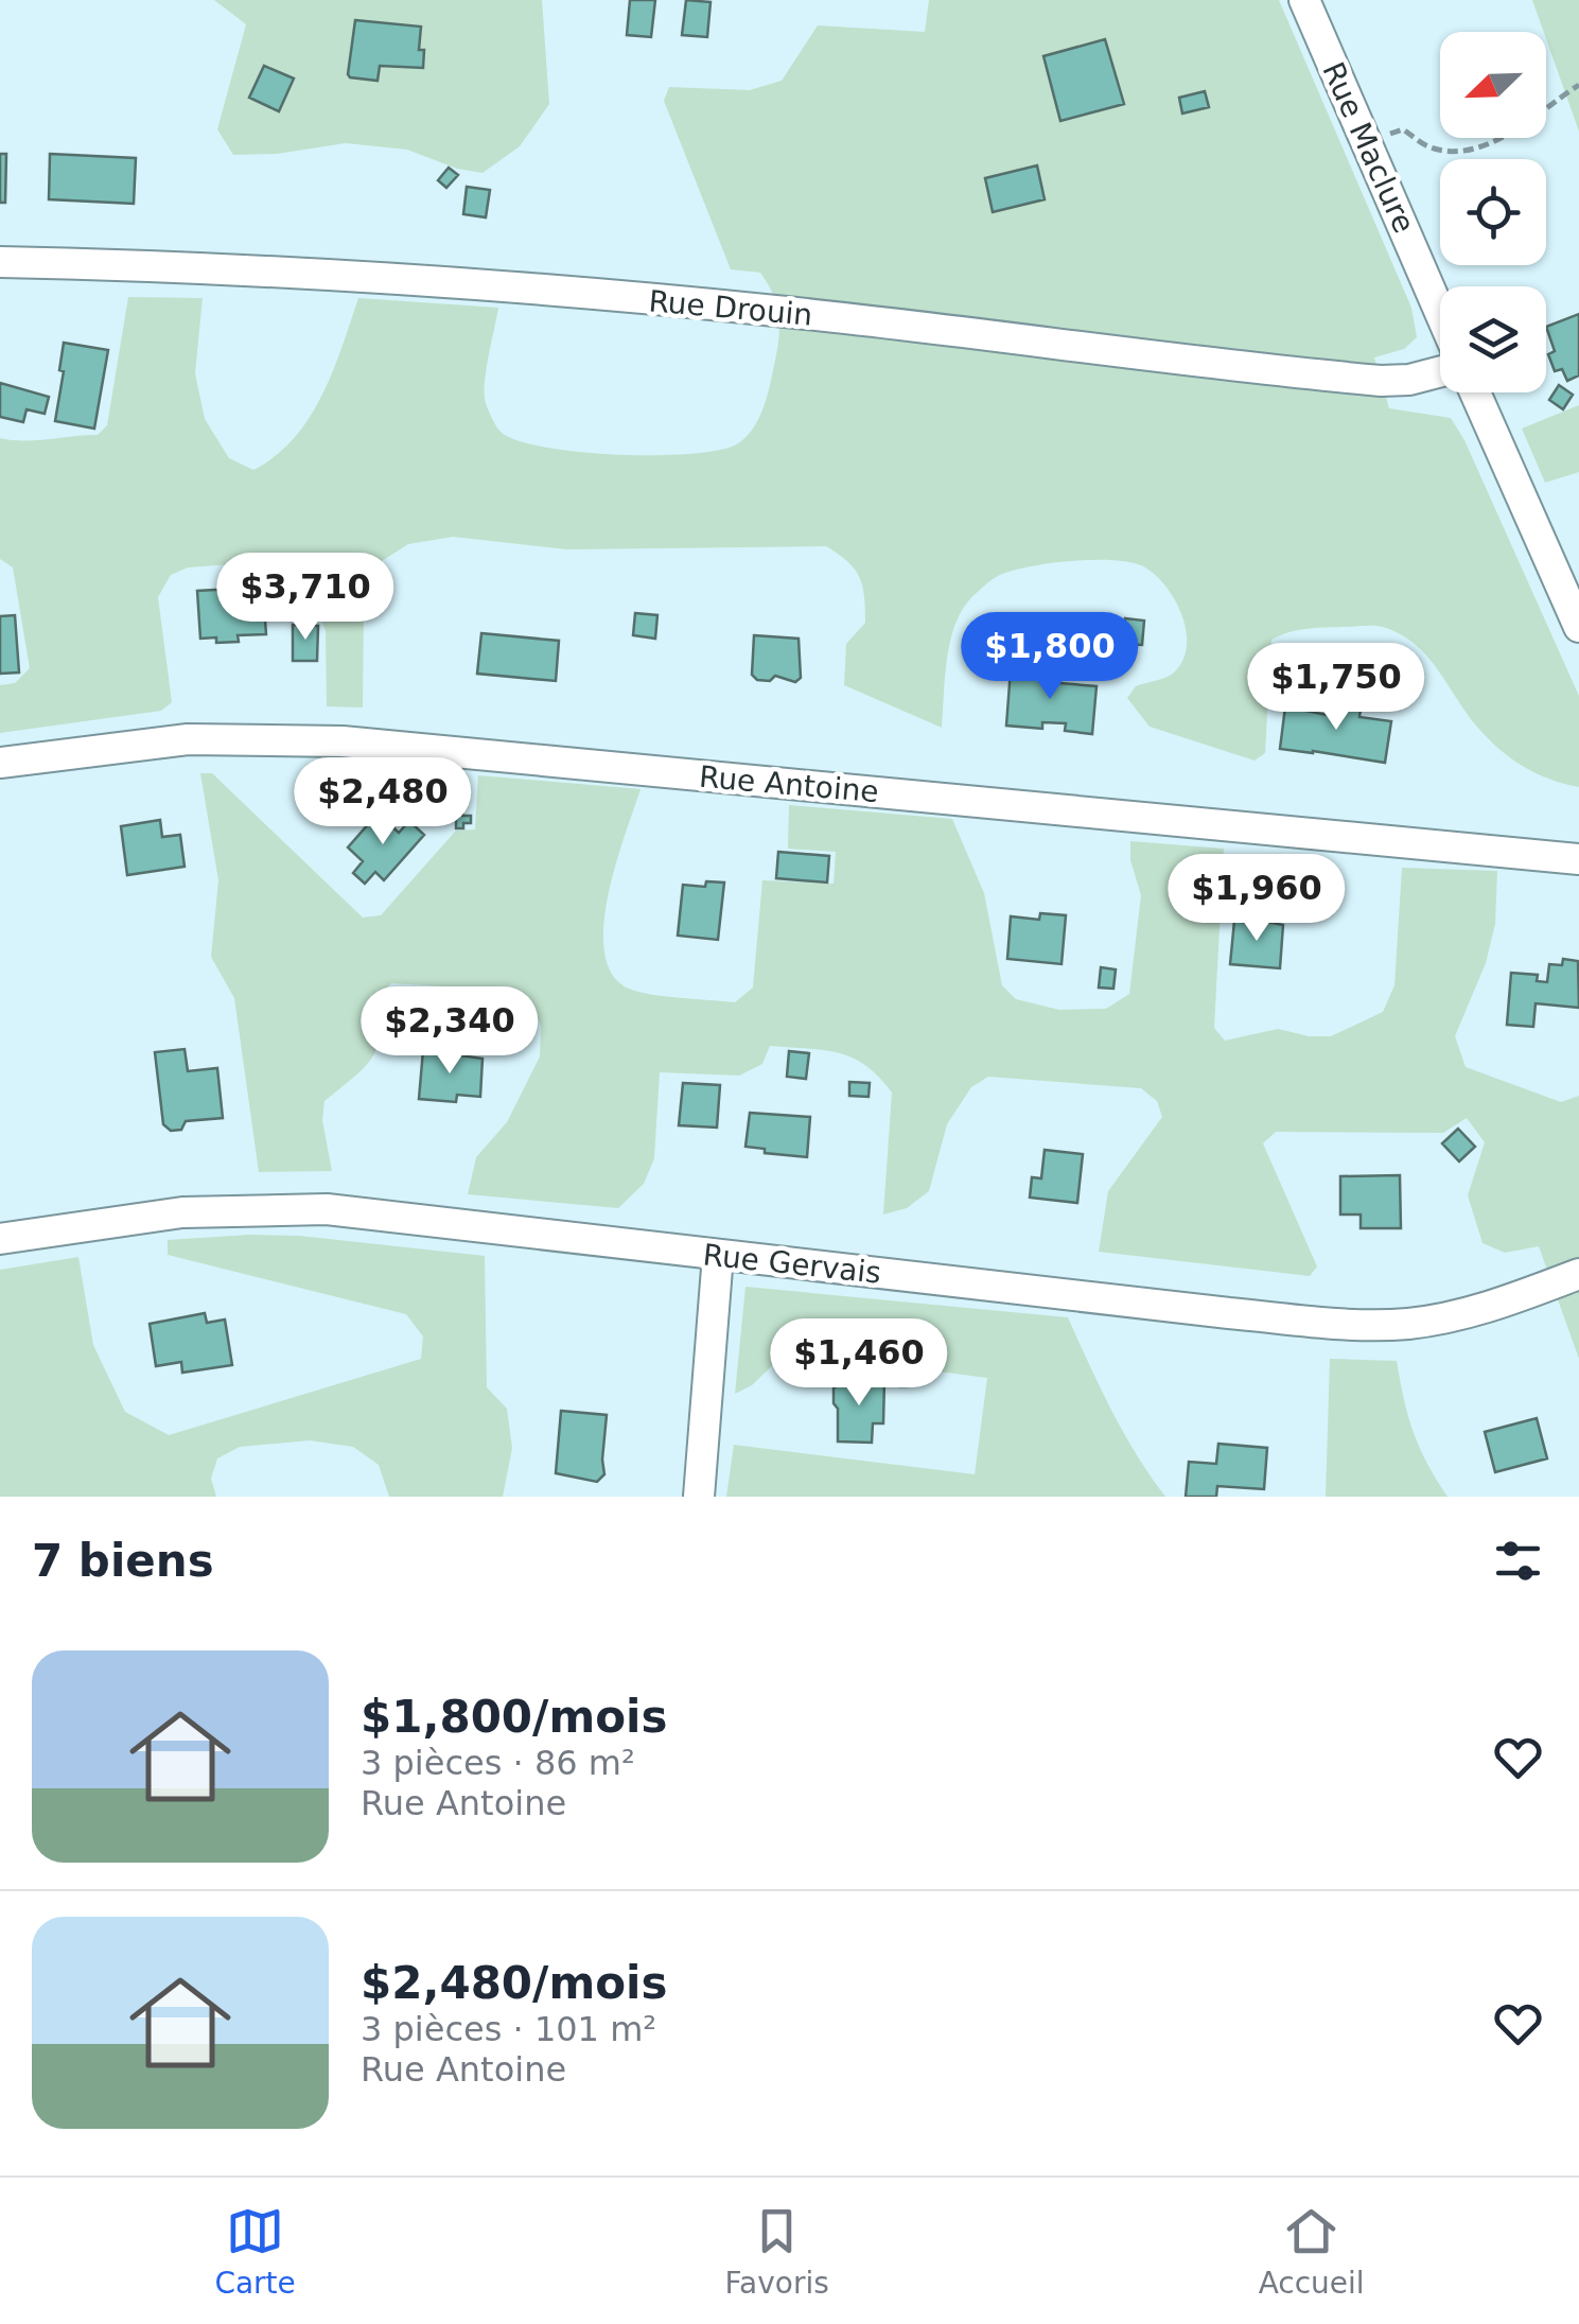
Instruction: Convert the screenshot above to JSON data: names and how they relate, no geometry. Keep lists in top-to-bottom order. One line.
{"streets":{"street":["Rue Maclure","Rue Drouin","Rue Antoine","Rue Gervais"]},"north":"bottom left","page":{"price":["$3,710","$1,800","$1,750","$2,480","$1,960","$2,340","$1,460"],"heading":"7 biens","list":[{"name":"$1,800/mois","note":"3 pièces · 86 m² · Rue Antoine"},{"name":"$2,480/mois","note":"3 pièces · 101 m² · Rue Antoine"}],"tabs":["Carte","Favoris","Accueil"]}}
